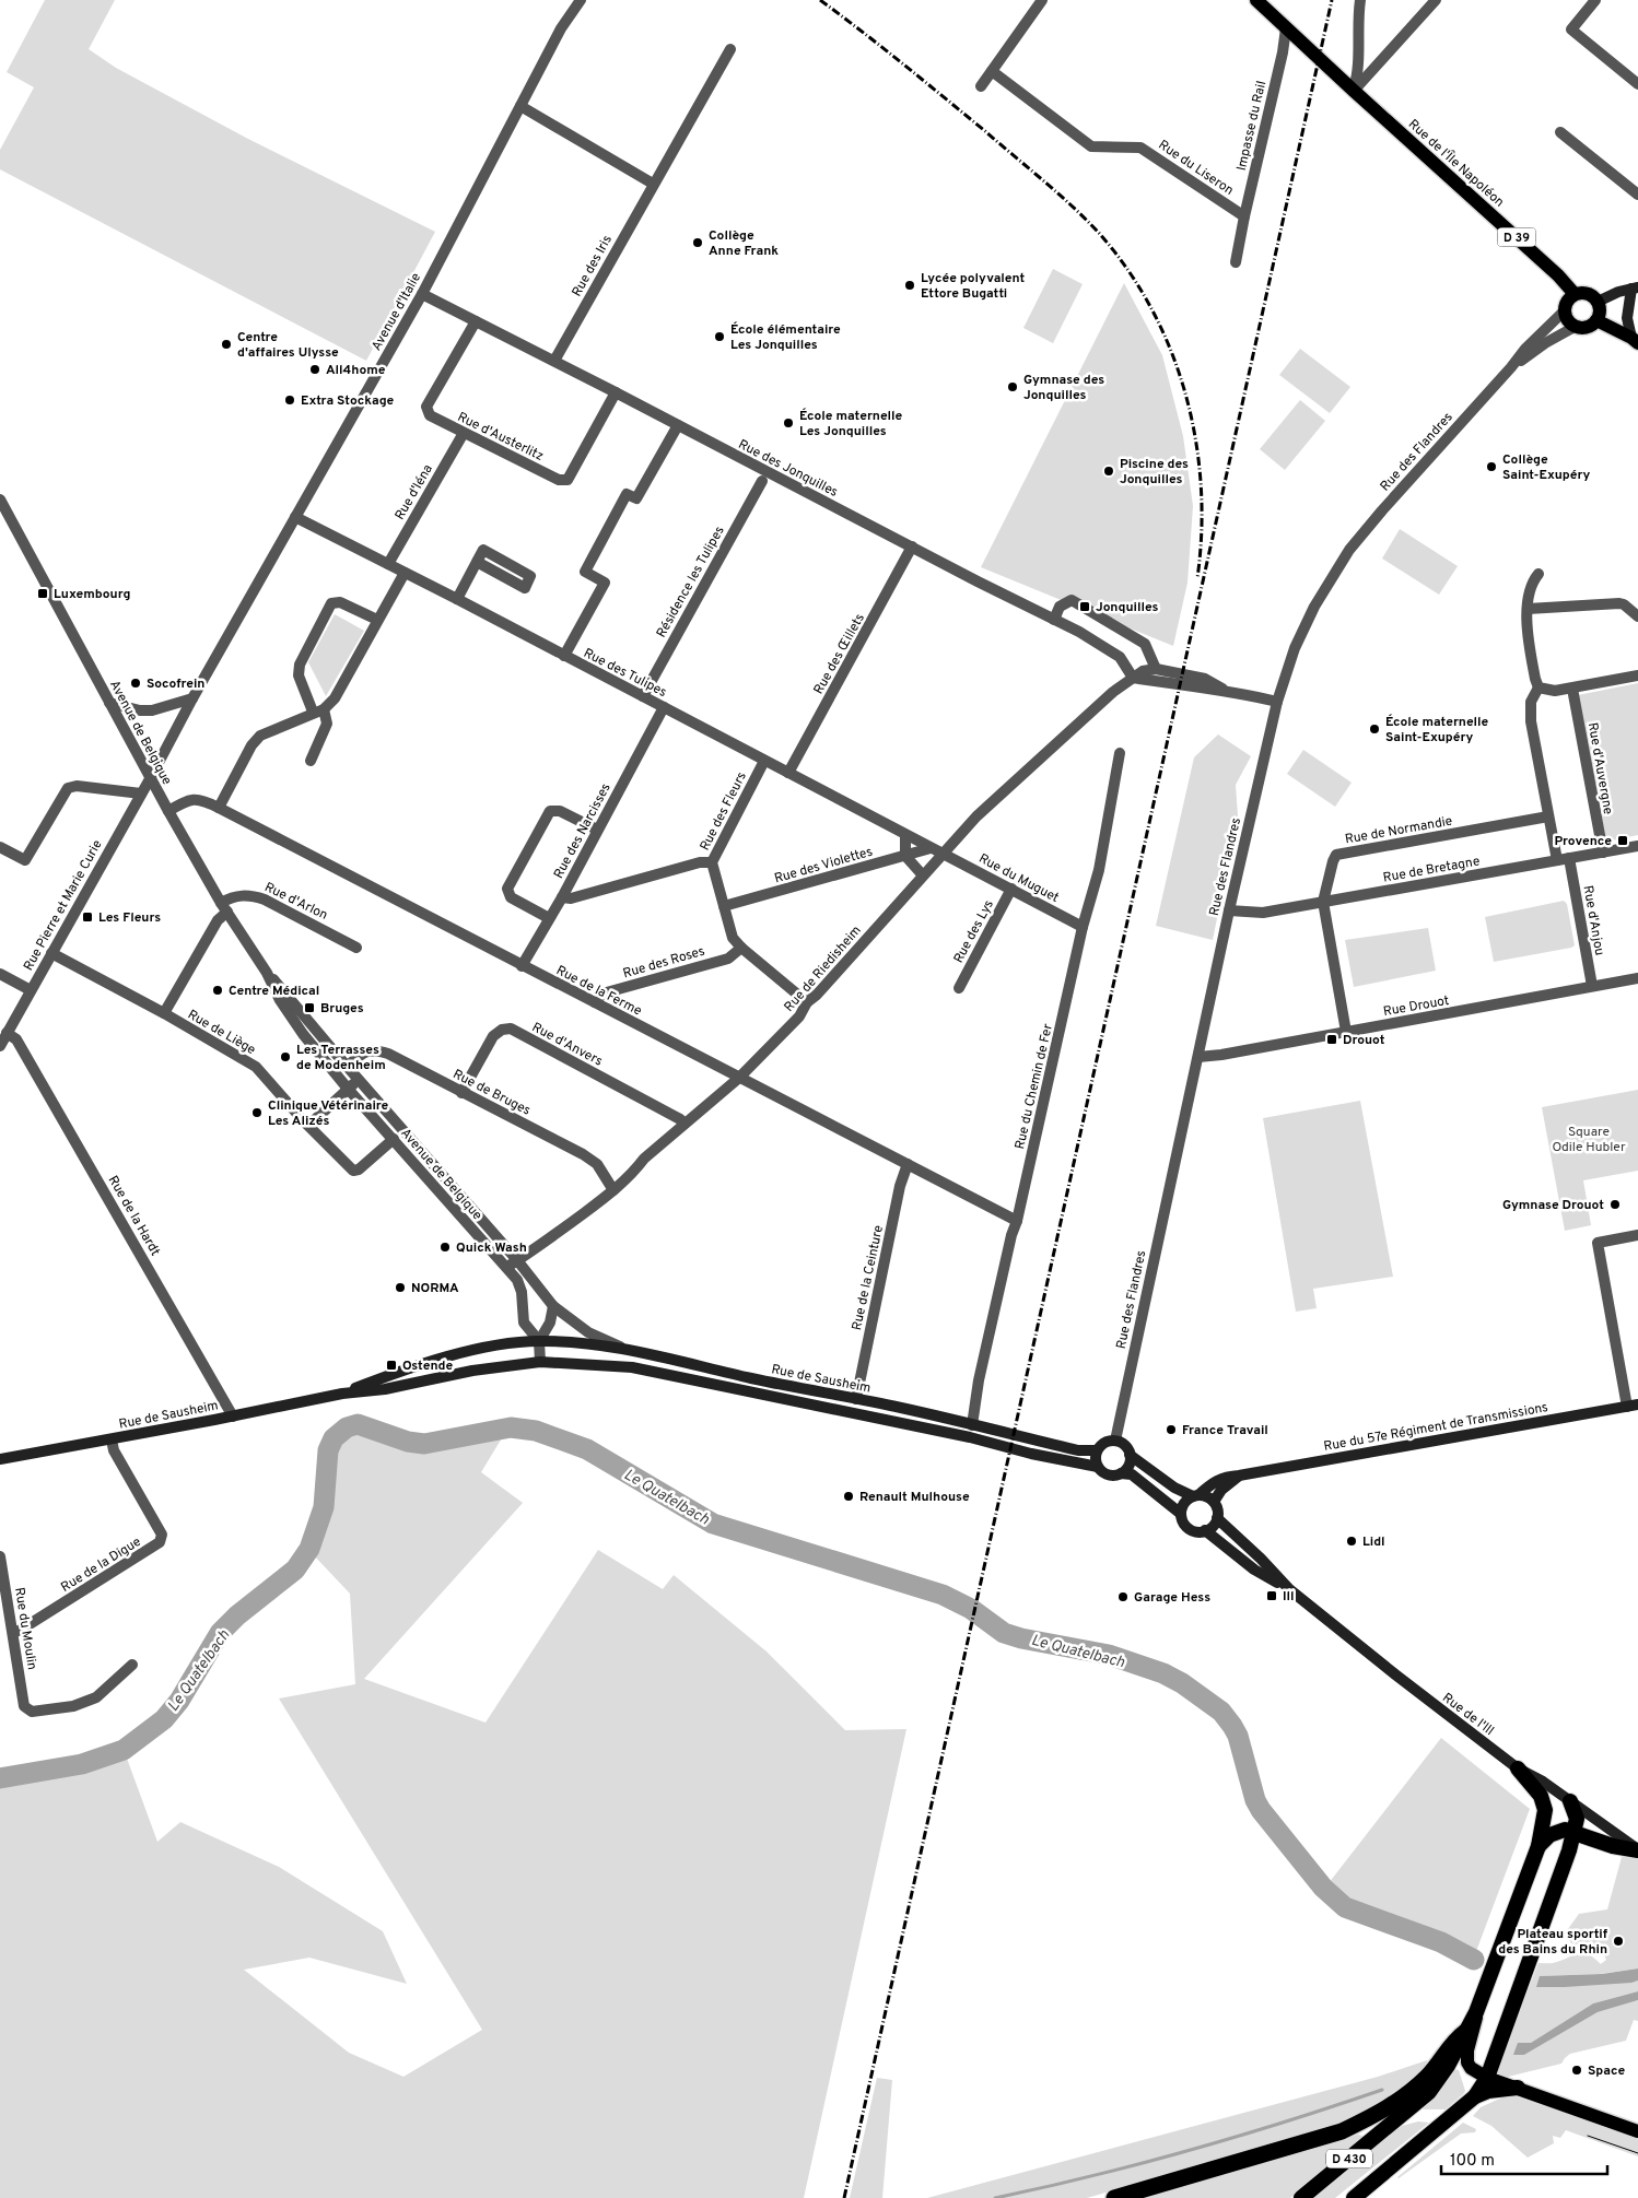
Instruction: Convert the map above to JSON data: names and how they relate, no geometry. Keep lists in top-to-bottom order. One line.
{"streets":{"highway":["D 430"],"main road":["Rue de l'Île Napoléon","D 39","Rue de Sausheim","Rue du 57e Régiment de Transmissions","Rue de l'Ill"],"street":["Impasse du Rail","Rue du Liseron","Rue des Iris","Avenue d'Italie","Rue d'Austerlitz","Rue des Flandres","Rue des Jonquilles","Rue d'Iéna","Résidence les Tulipes","Rue des Œillets","Rue des Tulipes","Avenue de Belgique","Rue d'Auvergne","Rue des Fleurs","Rue de Normandie","Rue des Narcisses","Rue des Violettes","Rue de Bretagne","Rue du Muguet","Rue d'Arlon","Rue Pierre et Marie Curie","Rue d'Anjou","Rue des Lys","Rue des Roses","Rue de Riedisheim","Rue de la Ferme","Rue Drouot","Rue de Liège","Rue d'Anvers","Rue du Chemin de Fer","Rue de Bruges","Rue de la Hardt","Rue de la Ceinture","Rue de la Digue","Rue du Moulin"]},"crossings":[["Impasse du Rail","Rue de l'Île Napoléon"],["Impasse du Rail","Rue du Liseron"],["Impasse du Rail","D 39"],["Rue de l'Île Napoléon","D 39"],["Rue de l'Île Napoléon","Rue des Flandres"],["Rue des Iris","Rue des Jonquilles"],["Avenue d'Italie","Rue des Jonquilles"],["Avenue d'Italie","Rue des Tulipes"],["Avenue d'Italie","Avenue de Belgique"],["Avenue d'Italie","Rue Pierre et Marie Curie"],["Rue d'Austerlitz","Rue des Jonquilles"],["Rue d'Austerlitz","Rue d'Iéna"],["Rue des Flandres","Rue de Bretagne"],["Rue des Flandres","Rue Drouot"],["Rue des Flandres","Rue de Sausheim"],["Rue des Jonquilles","Rue des Œillets"],["Rue des Jonquilles","Rue de Riedisheim"],["Rue d'Iéna","Rue des Tulipes"],["Résidence les Tulipes","Rue des Tulipes"],["Rue des Œillets","Rue des Tulipes"],["Rue des Tulipes","Rue des Fleurs"],["Rue des Tulipes","Rue des Narcisses"],["Rue des Tulipes","Rue des Violettes"],["Rue des Tulipes","Rue du Muguet"],["Rue des Tulipes","Rue de Riedisheim"],["Avenue de Belgique","Rue d'Arlon"],["Avenue de Belgique","Rue Pierre et Marie Curie"],["Avenue de Belgique","Rue de Riedisheim"],["Avenue de Belgique","Rue de la Ferme"],["Avenue de Belgique","Rue de Liège"],["Avenue de Belgique","Rue de Bruges"],["Avenue de Belgique","Rue de Sausheim"],["Rue d'Auvergne","Rue de Bretagne"],["Rue des Fleurs","Rue des Violettes"],["Rue des Fleurs","Rue des Roses"],["Rue des Fleurs","Rue de Riedisheim"],["Rue de Normandie","Rue de Bretagne"],["Rue de Normandie","Rue Drouot"],["Rue des Narcisses","Rue de la Ferme"],["Rue de Bretagne","Rue d'Anjou"],["Rue du Muguet","Rue des Lys"],["Rue du Muguet","Rue de Riedisheim"],["Rue du Muguet","Rue du Chemin de Fer"],["Rue Pierre et Marie Curie","Rue de Liège"],["Rue Pierre et Marie Curie","Rue de la Hardt"],["Rue d'Anjou","Rue Drouot"],["Rue des Roses","Rue de la Ferme"],["Rue de Riedisheim","Rue de la Ferme"],["Rue de Riedisheim","Rue d'Anvers"],["Rue de Riedisheim","Rue de Bruges"],["Rue de la Ferme","Rue du Chemin de Fer"],["Rue de la Ferme","Rue de la Ceinture"],["Rue d'Anvers","Rue de Bruges"],["Rue du Chemin de Fer","Rue de Sausheim"],["Rue de la Hardt","Rue de Sausheim"],["Rue de la Ceinture","Rue de Sausheim"],["Rue de Sausheim","Rue de la Digue"],["Rue du 57e Régiment de Transmissions","Rue de l'Ill"],["Rue de la Digue","Rue du Moulin"],["Rue de l'Ill","D 430"]],"water":["Le Quatelbach"],"parks":["Square Odile Hubler"],"places":{"other":["Collège Anne Frank","Lycée polyvalent Ettore Bugatti","École élémentaire Les Jonquilles","Centre d'affaires Ulysse","All4home","Gymnase des Jonquilles","Extra Stockage","École maternelle Les Jonquilles","Collège Saint-Exupéry","Piscine des Jonquilles","Socofrein","École maternelle Saint-Exupéry","Centre Médical","Les Terrasses de Modenheim","Clinique Vétérinaire Les Alizés","Gymnase Drouot","Quick Wash","NORMA","France Travail","Renault Mulhouse","Lidl","Garage Hess","Plateau sportif des Bains du Rhin","Space"],"transit":["Luxembourg","Jonquilles","Provence","Les Fleurs","Bruges","Drouot","Ostende","Ill"]},"scale_bar":"100 m"}
